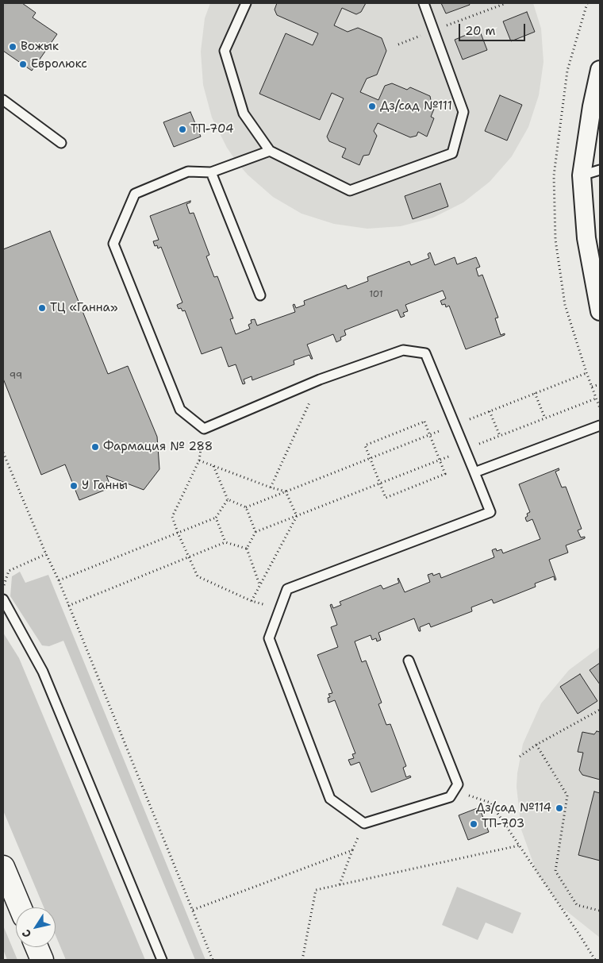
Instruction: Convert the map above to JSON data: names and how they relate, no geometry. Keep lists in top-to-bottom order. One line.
{"places":["Вожык","Евролюкс","Дз/сад №111","ТП-704","ТЦ «Ганна»","Фармация № 288","У Ганны","Дз/сад №114","ТП-703"],"house_numbers":["101","99"],"scale_bar":"20 m","north":"bottom left"}
